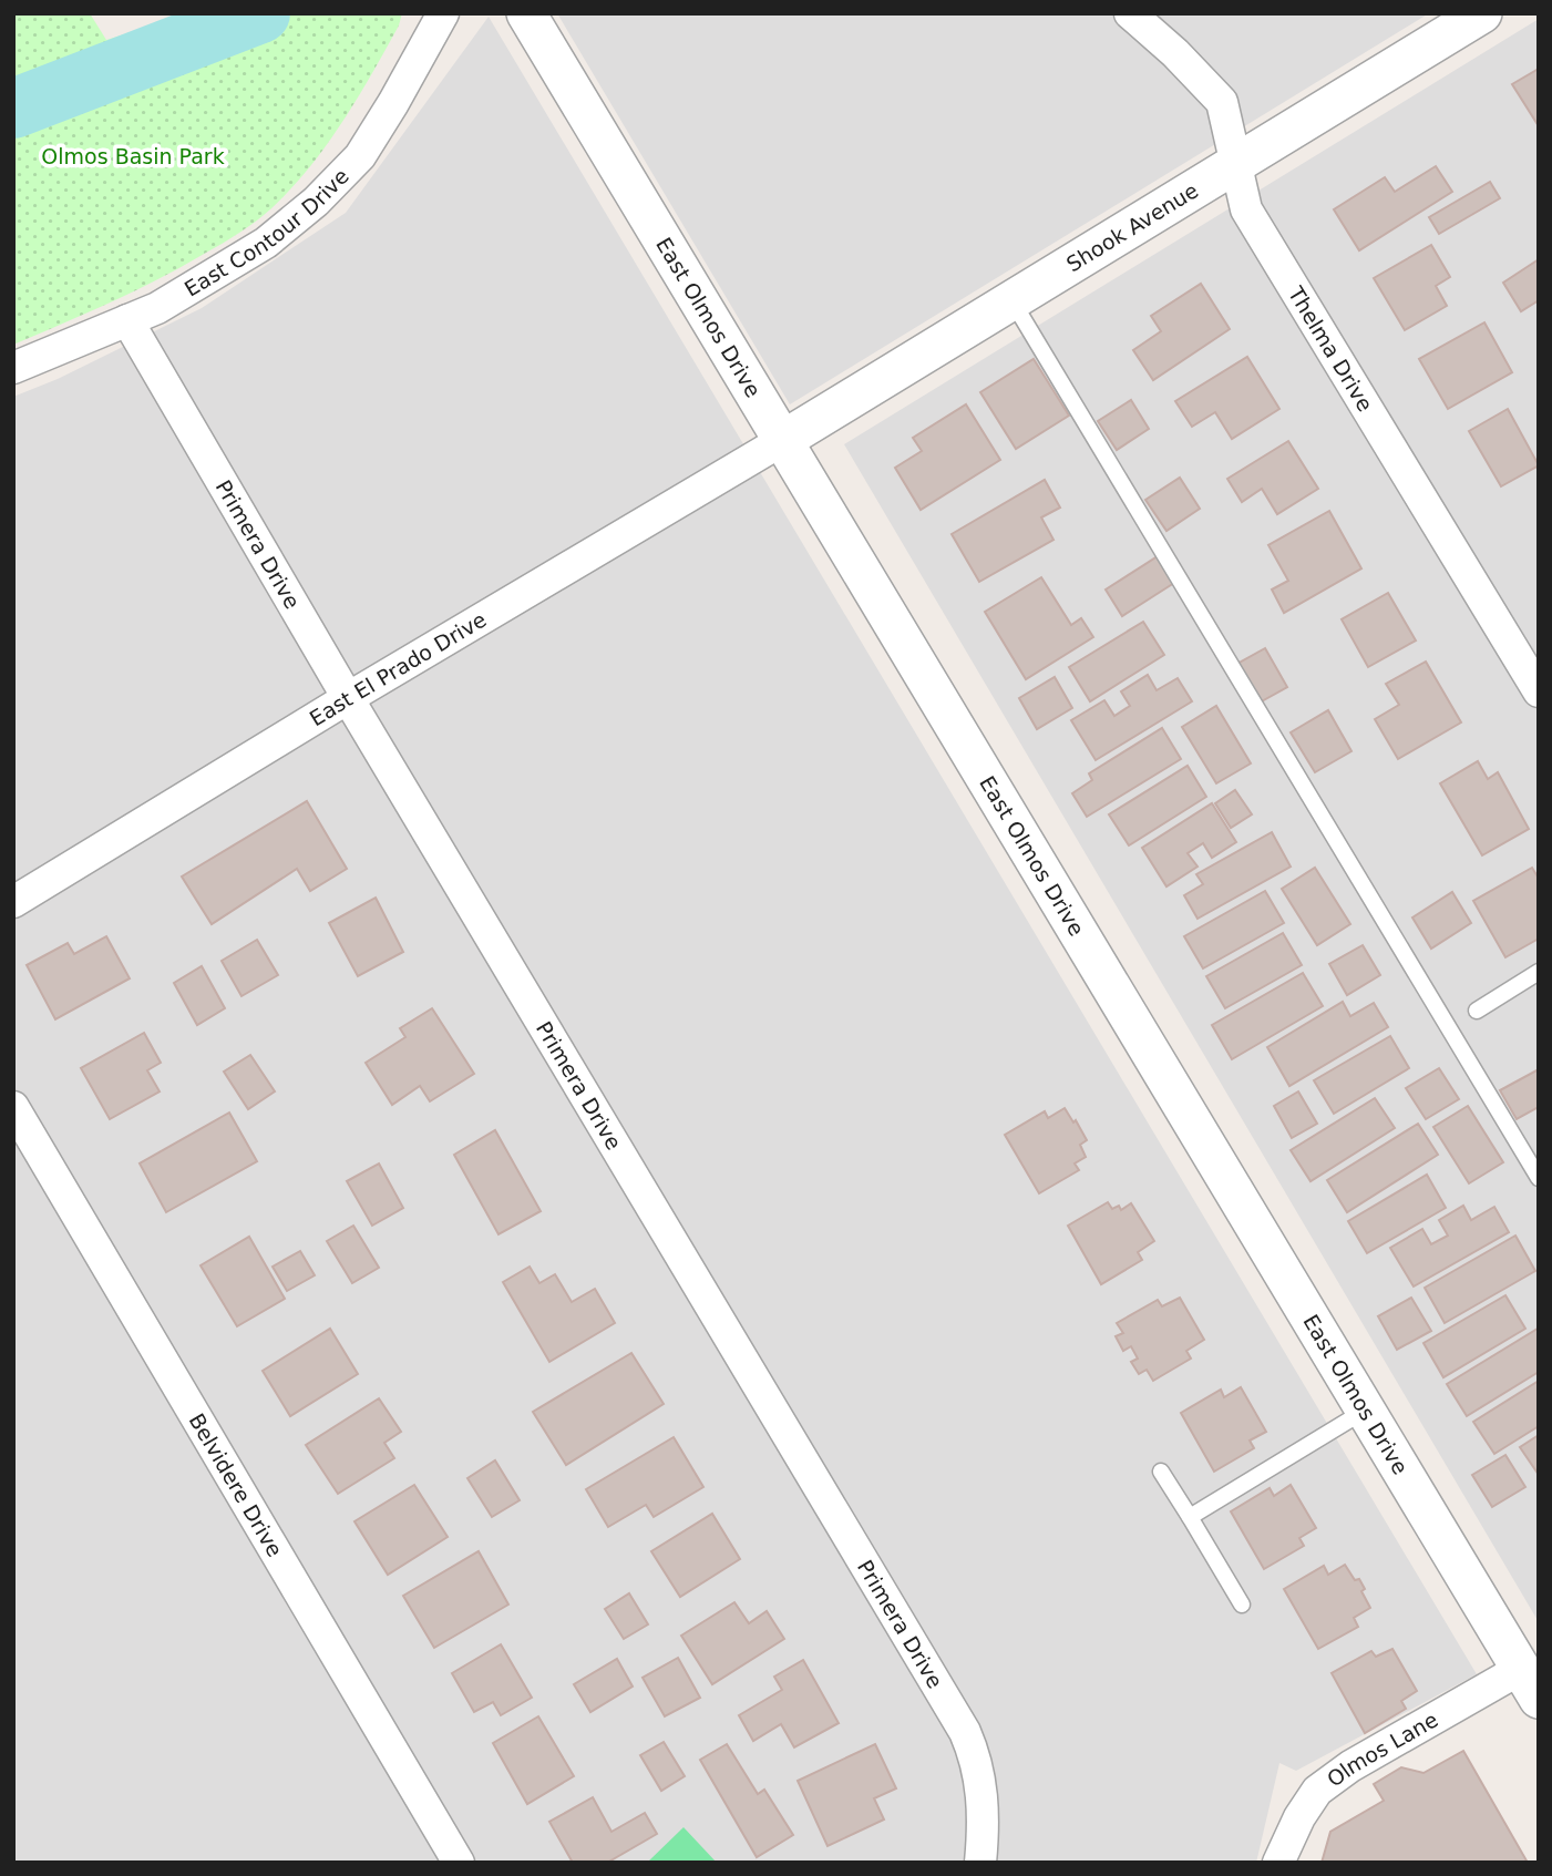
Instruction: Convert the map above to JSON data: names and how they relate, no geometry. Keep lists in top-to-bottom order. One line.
{"streets":{"street":["Shook Avenue","East Contour Drive","East Olmos Drive","Thelma Drive","Primera Drive","East El Prado Drive","Belvidere Drive","Olmos Lane"]},"crossings":[["Shook Avenue","East Olmos Drive"],["Shook Avenue","Thelma Drive"],["Shook Avenue","East El Prado Drive"],["East Contour Drive","Primera Drive"],["East Olmos Drive","East El Prado Drive"],["East Olmos Drive","Olmos Lane"],["Primera Drive","East El Prado Drive"]],"parks":["Olmos Basin Park"]}
